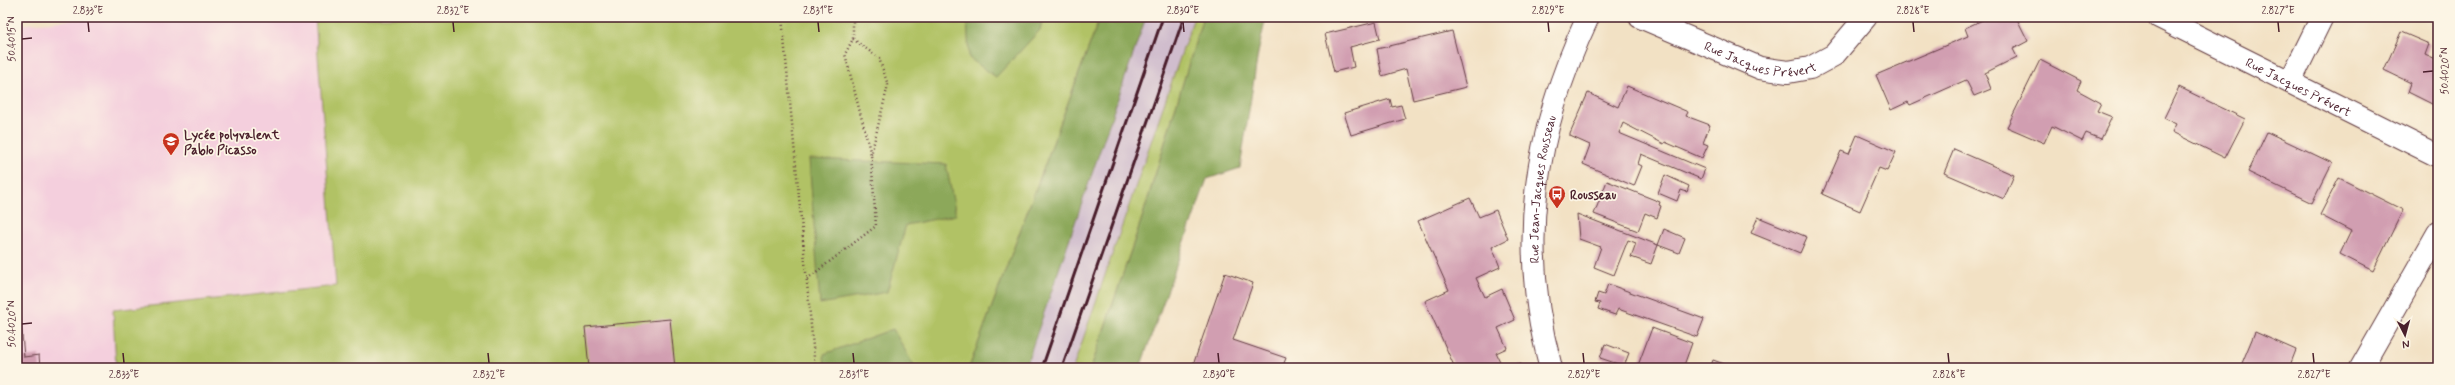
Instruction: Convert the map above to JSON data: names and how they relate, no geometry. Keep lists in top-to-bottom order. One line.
{"streets":{"street":["Rue Jacques Prévert","Rue Jean-Jacques Rousseau"]},"places":{"school or university":["Lycée polyvalent Pablo Picasso"],"bus stop":["Rousseau"]},"north":"bottom","coordinates":["2.833°E","2.832°E","2.831°E","2.830°E","2.829°E","2.828°E","2.827°E","50.4015°N","50.4020°N"]}
